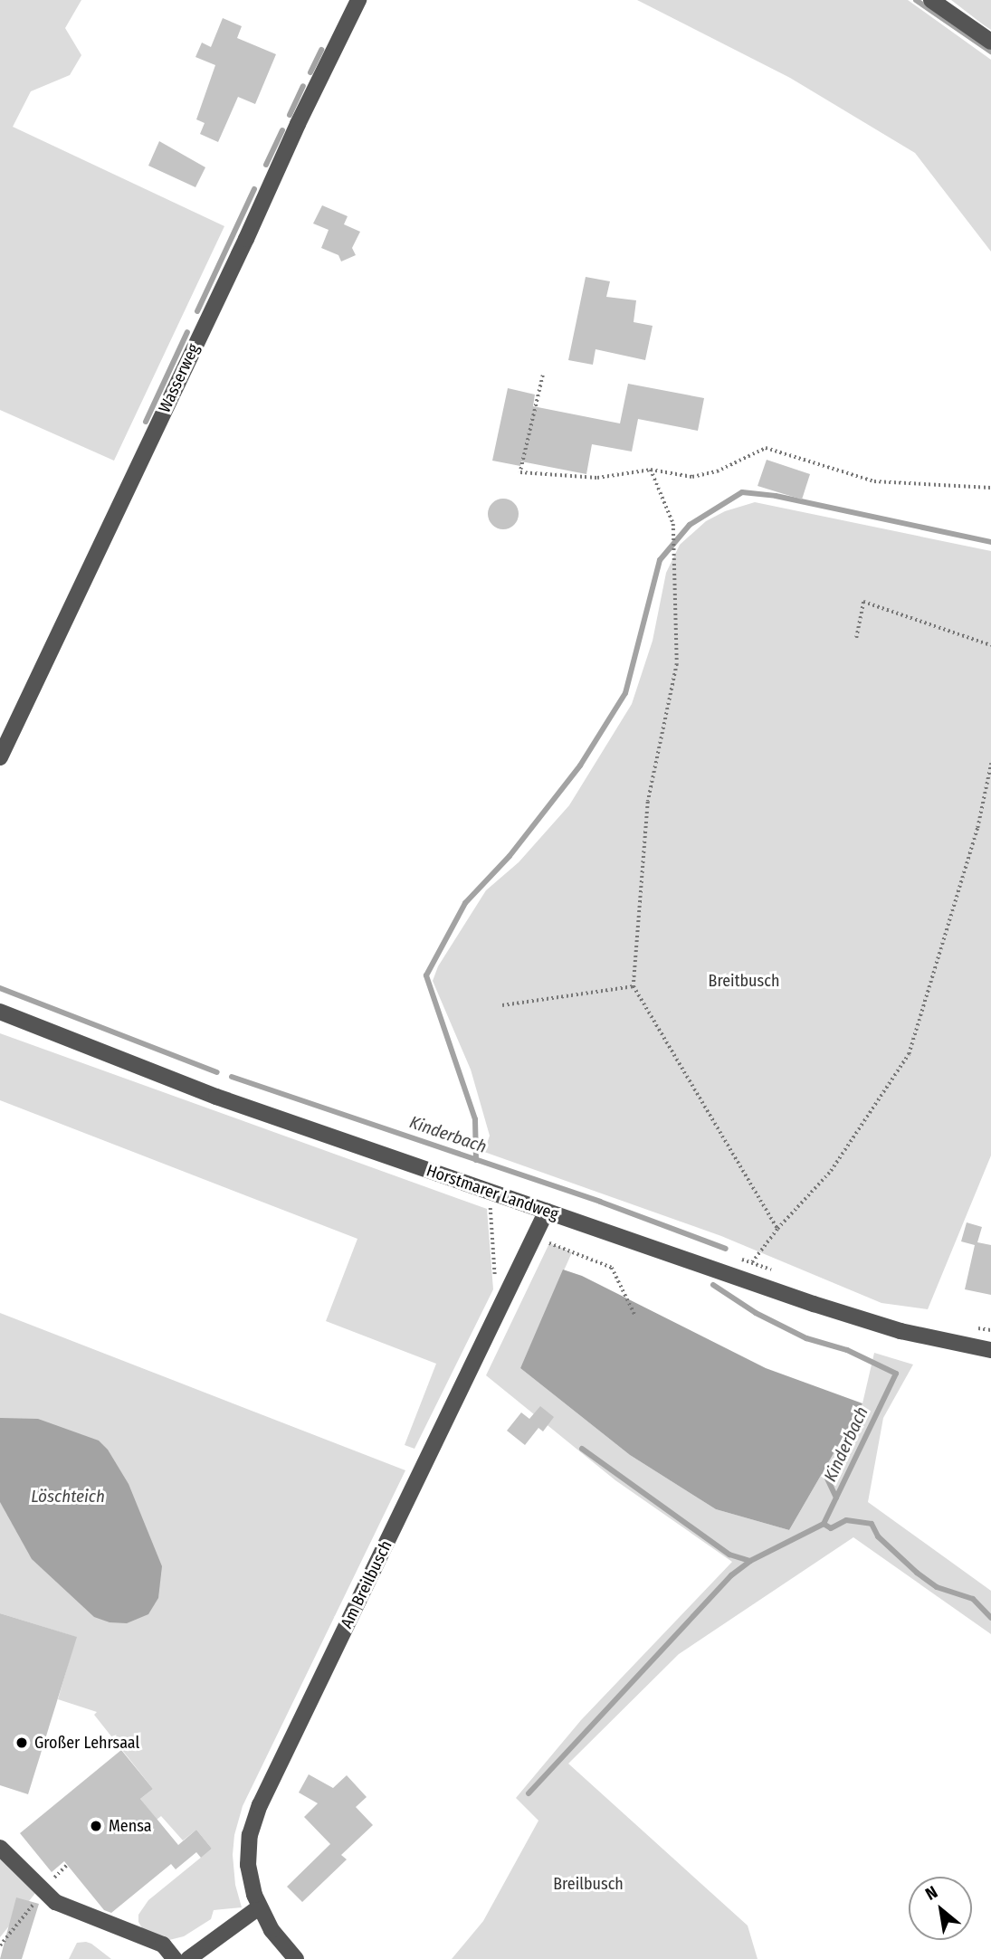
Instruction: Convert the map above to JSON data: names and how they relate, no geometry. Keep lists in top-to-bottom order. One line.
{"streets":{"street":["Wasserweg","Horstmarer Landweg","Am Breilbusch"]},"crossings":[["Horstmarer Landweg","Am Breilbusch"]],"water":["Kinderbach","Löschteich"],"parks":["Breitbusch","Breilbusch"],"places":["Großer Lehrsaal","Mensa"],"north":"top left"}
